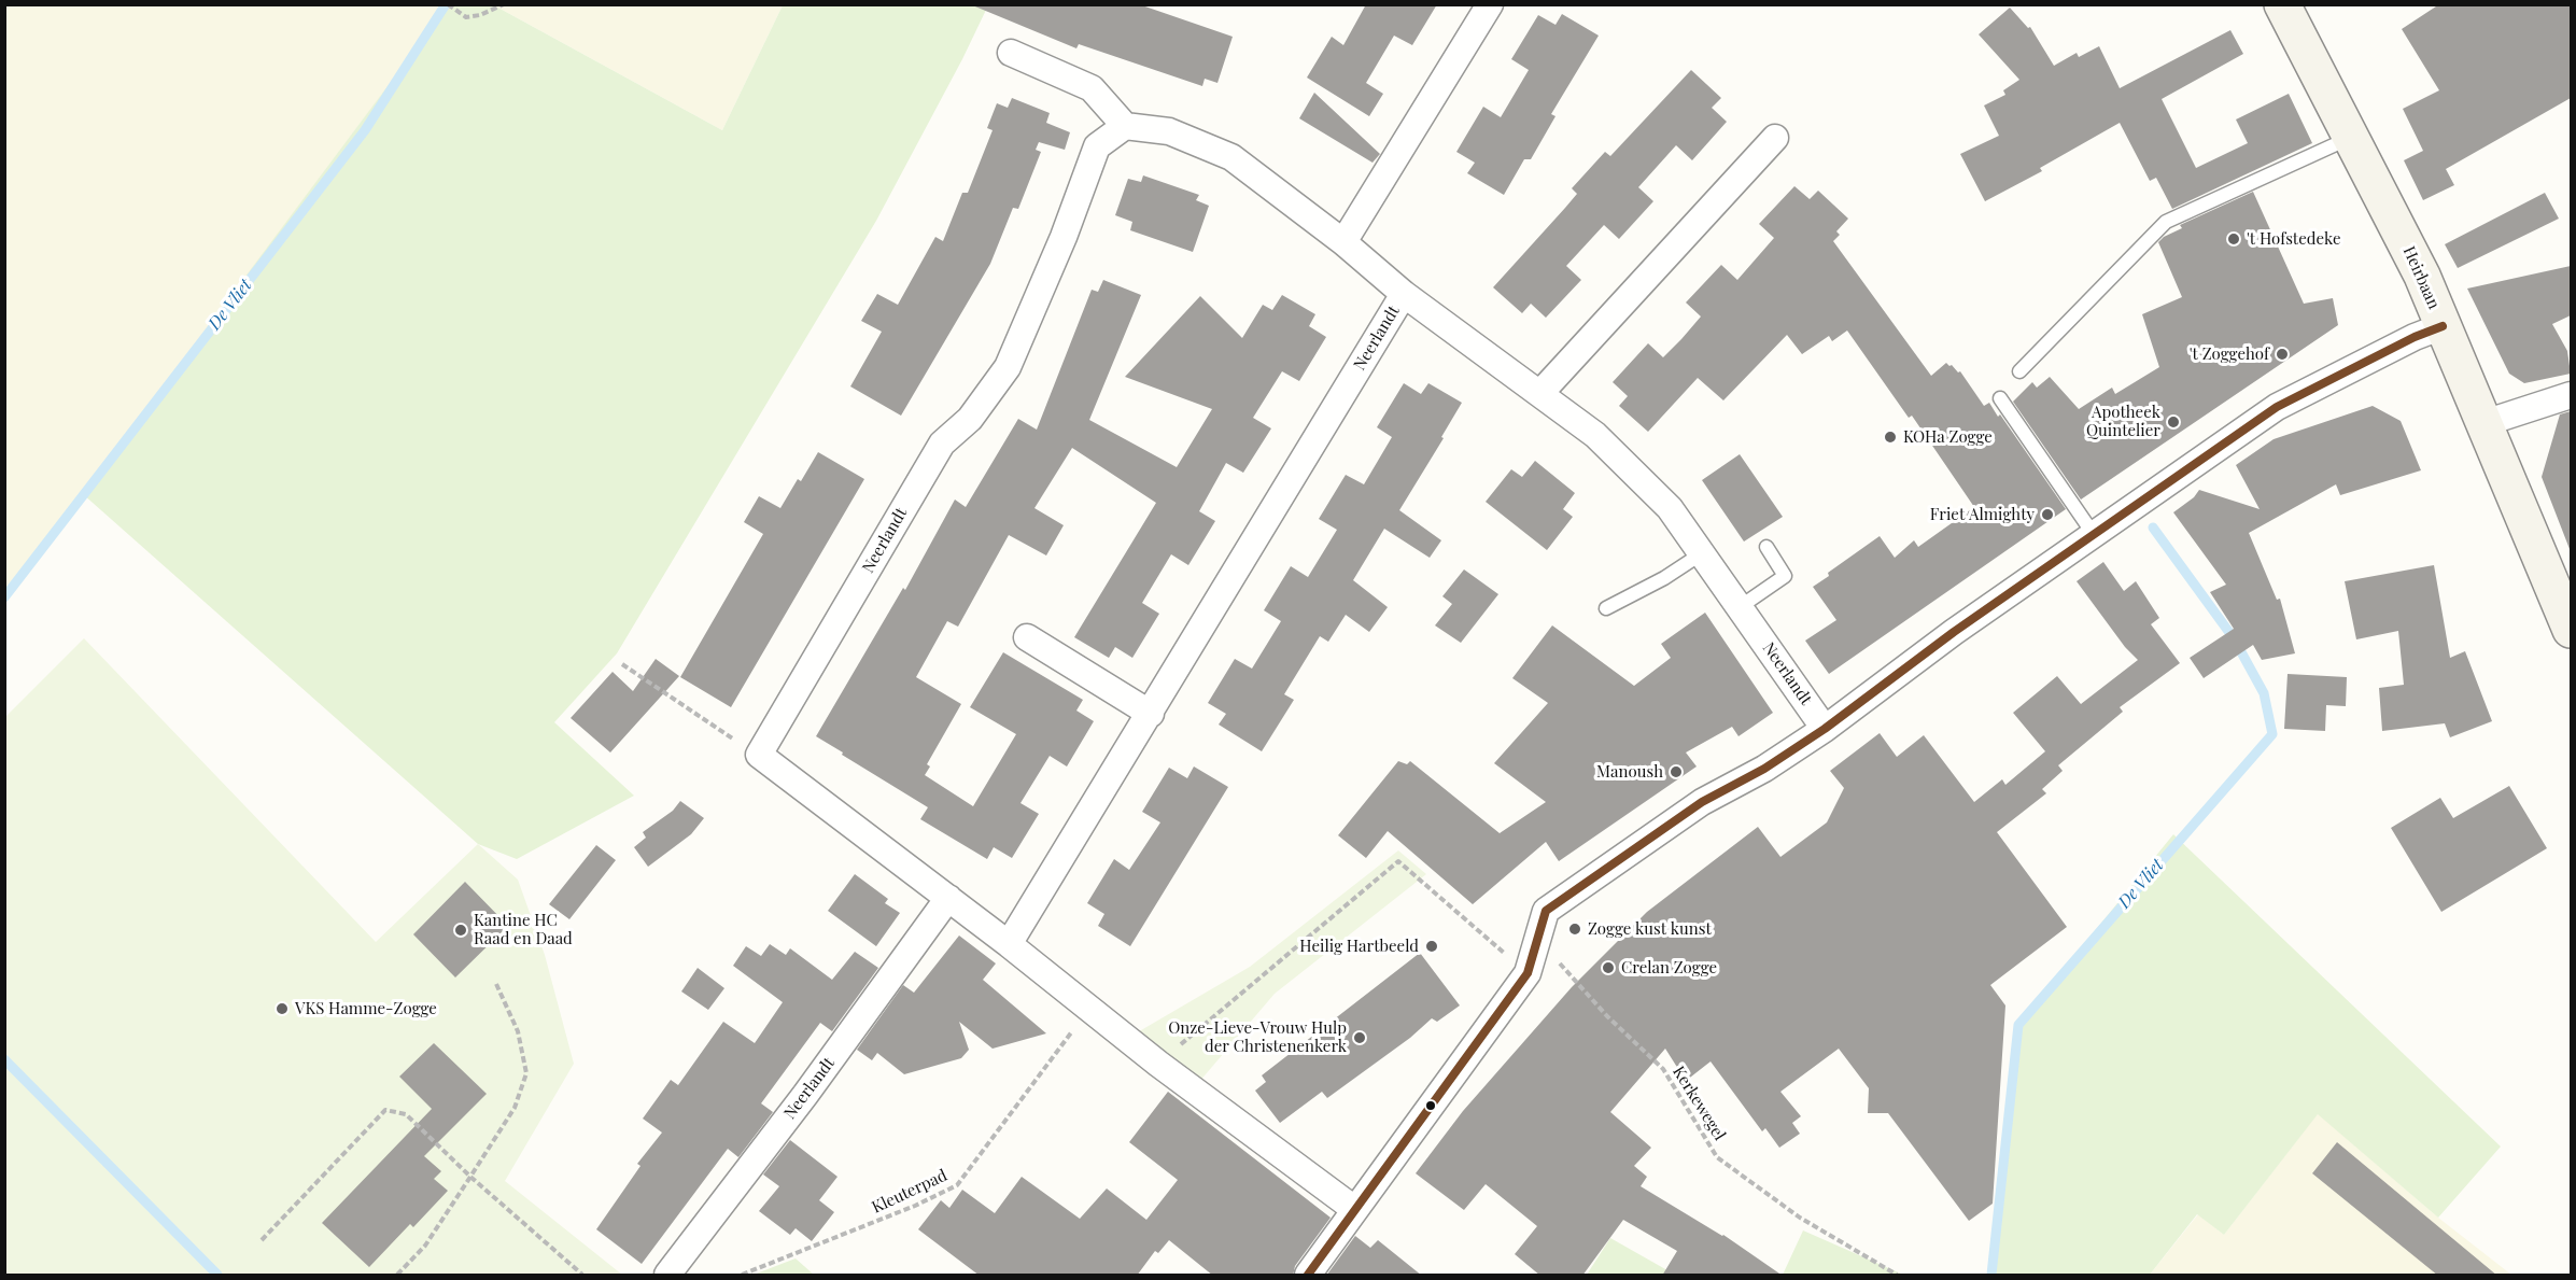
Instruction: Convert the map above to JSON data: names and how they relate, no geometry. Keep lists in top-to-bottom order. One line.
{"streets":{"main road":["Heirbaan"],"street":["Neerlandt"],"path":["Kerkewegel","Kleuterpad"]},"water":["De Vliet"],"places":["'t Hofstedeke","'t Zoggehof","Apotheek Quintelier","KOHa Zogge","Friet Almighty","Manoush","Zogge kust kunst","Kantine HC Raad en Daad","Heilig Hartbeeld","Crelan Zogge","VKS Hamme-Zogge","Onze-Lieve-Vrouw Hulp der Christenenkerk"]}
